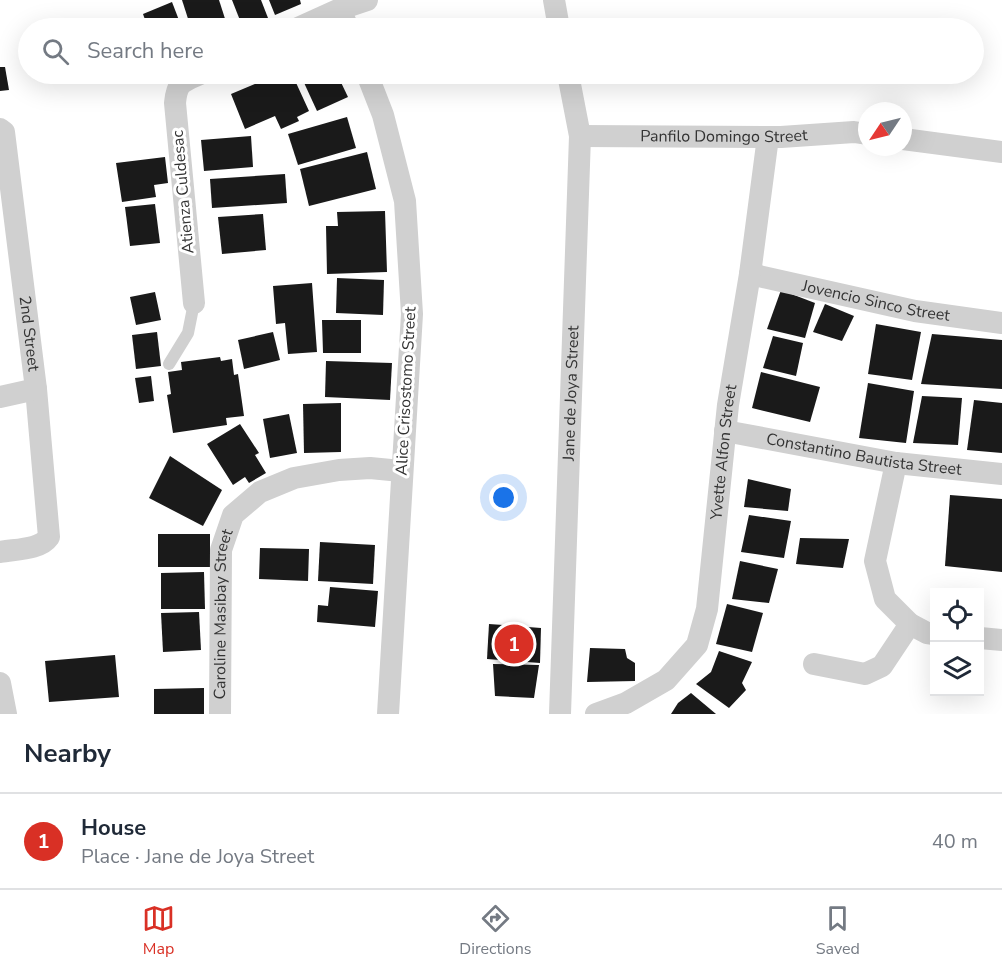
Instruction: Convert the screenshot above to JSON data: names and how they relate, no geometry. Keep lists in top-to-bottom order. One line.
{"streets":{"street":["Panfilo Domingo Street","Atienza Culdesac","Jovencio Sinco Street","2nd Street","Alice Crisostomo Street","Jane de Joya Street","Yvette Alfon Street","Constantino Bautista Street","Caroline Masibay Street"]},"crossings":[["Panfilo Domingo Street","Jane de Joya Street"],["Panfilo Domingo Street","Yvette Alfon Street"],["Jovencio Sinco Street","Yvette Alfon Street"],["Alice Crisostomo Street","Caroline Masibay Street"],["Yvette Alfon Street","Constantino Bautista Street"]],"north":"bottom left","page":{"search":"Search here","pins":"1","heading":"Nearby","list":[{"mark":"1","name":"House","note":"Place · Jane de Joya Street","value":"40 m"}],"nav":["Map","Directions","Saved"]}}
